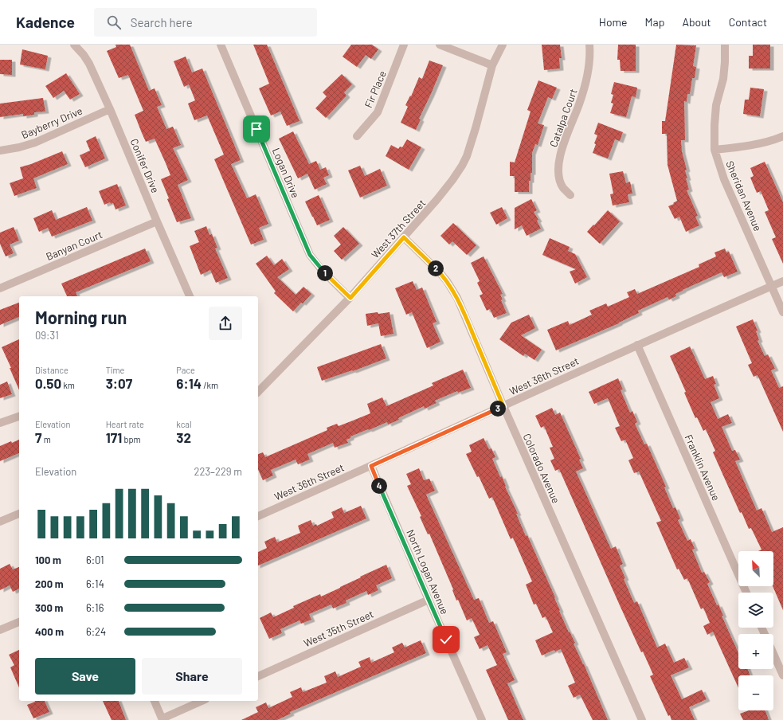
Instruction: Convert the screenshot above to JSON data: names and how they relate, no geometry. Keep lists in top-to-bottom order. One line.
{"streets":{"street":["Fir Place","Catalpa Court","Bayberry Drive","Conifer Drive","Logan Drive","Sheridan Avenue","West 37th Street","Banyan Court","West 36th Street","Franklin Avenue","Colorado Avenue","North Logan Avenue","West 35th Street"]},"crossings":[["Bayberry Drive","Conifer Drive"],["Conifer Drive","Banyan Court"],["Logan Drive","West 37th Street"],["Sheridan Avenue","West 36th Street"],["West 37th Street","Colorado Avenue"],["West 36th Street","Franklin Avenue"],["West 36th Street","Colorado Avenue"],["West 36th Street","North Logan Avenue"],["North Logan Avenue","West 35th Street"]],"north":"top left","page":{"header":"Kadence","search":"Search here","nav":["Home","Map","About","Contact"],"pins":["2","1","3","4"],"heading":["Morning run","09:31"],"stats":[["Distance","0.50 km"],["Time","3:07"],["Pace","6:14 /km"],["Elevation","7 m"],["Heart rate","171 bpm"],["kcal","32"]],"chart":["Elevation","223–229 m"],"list":[{"name":"100 m","note":"6:01"},{"name":"200 m","note":"6:14"},{"name":"300 m","note":"6:16"},{"name":"400 m","note":"6:24"}],"map_buttons":["+","−"],"buttons":["Save","Share"]}}
